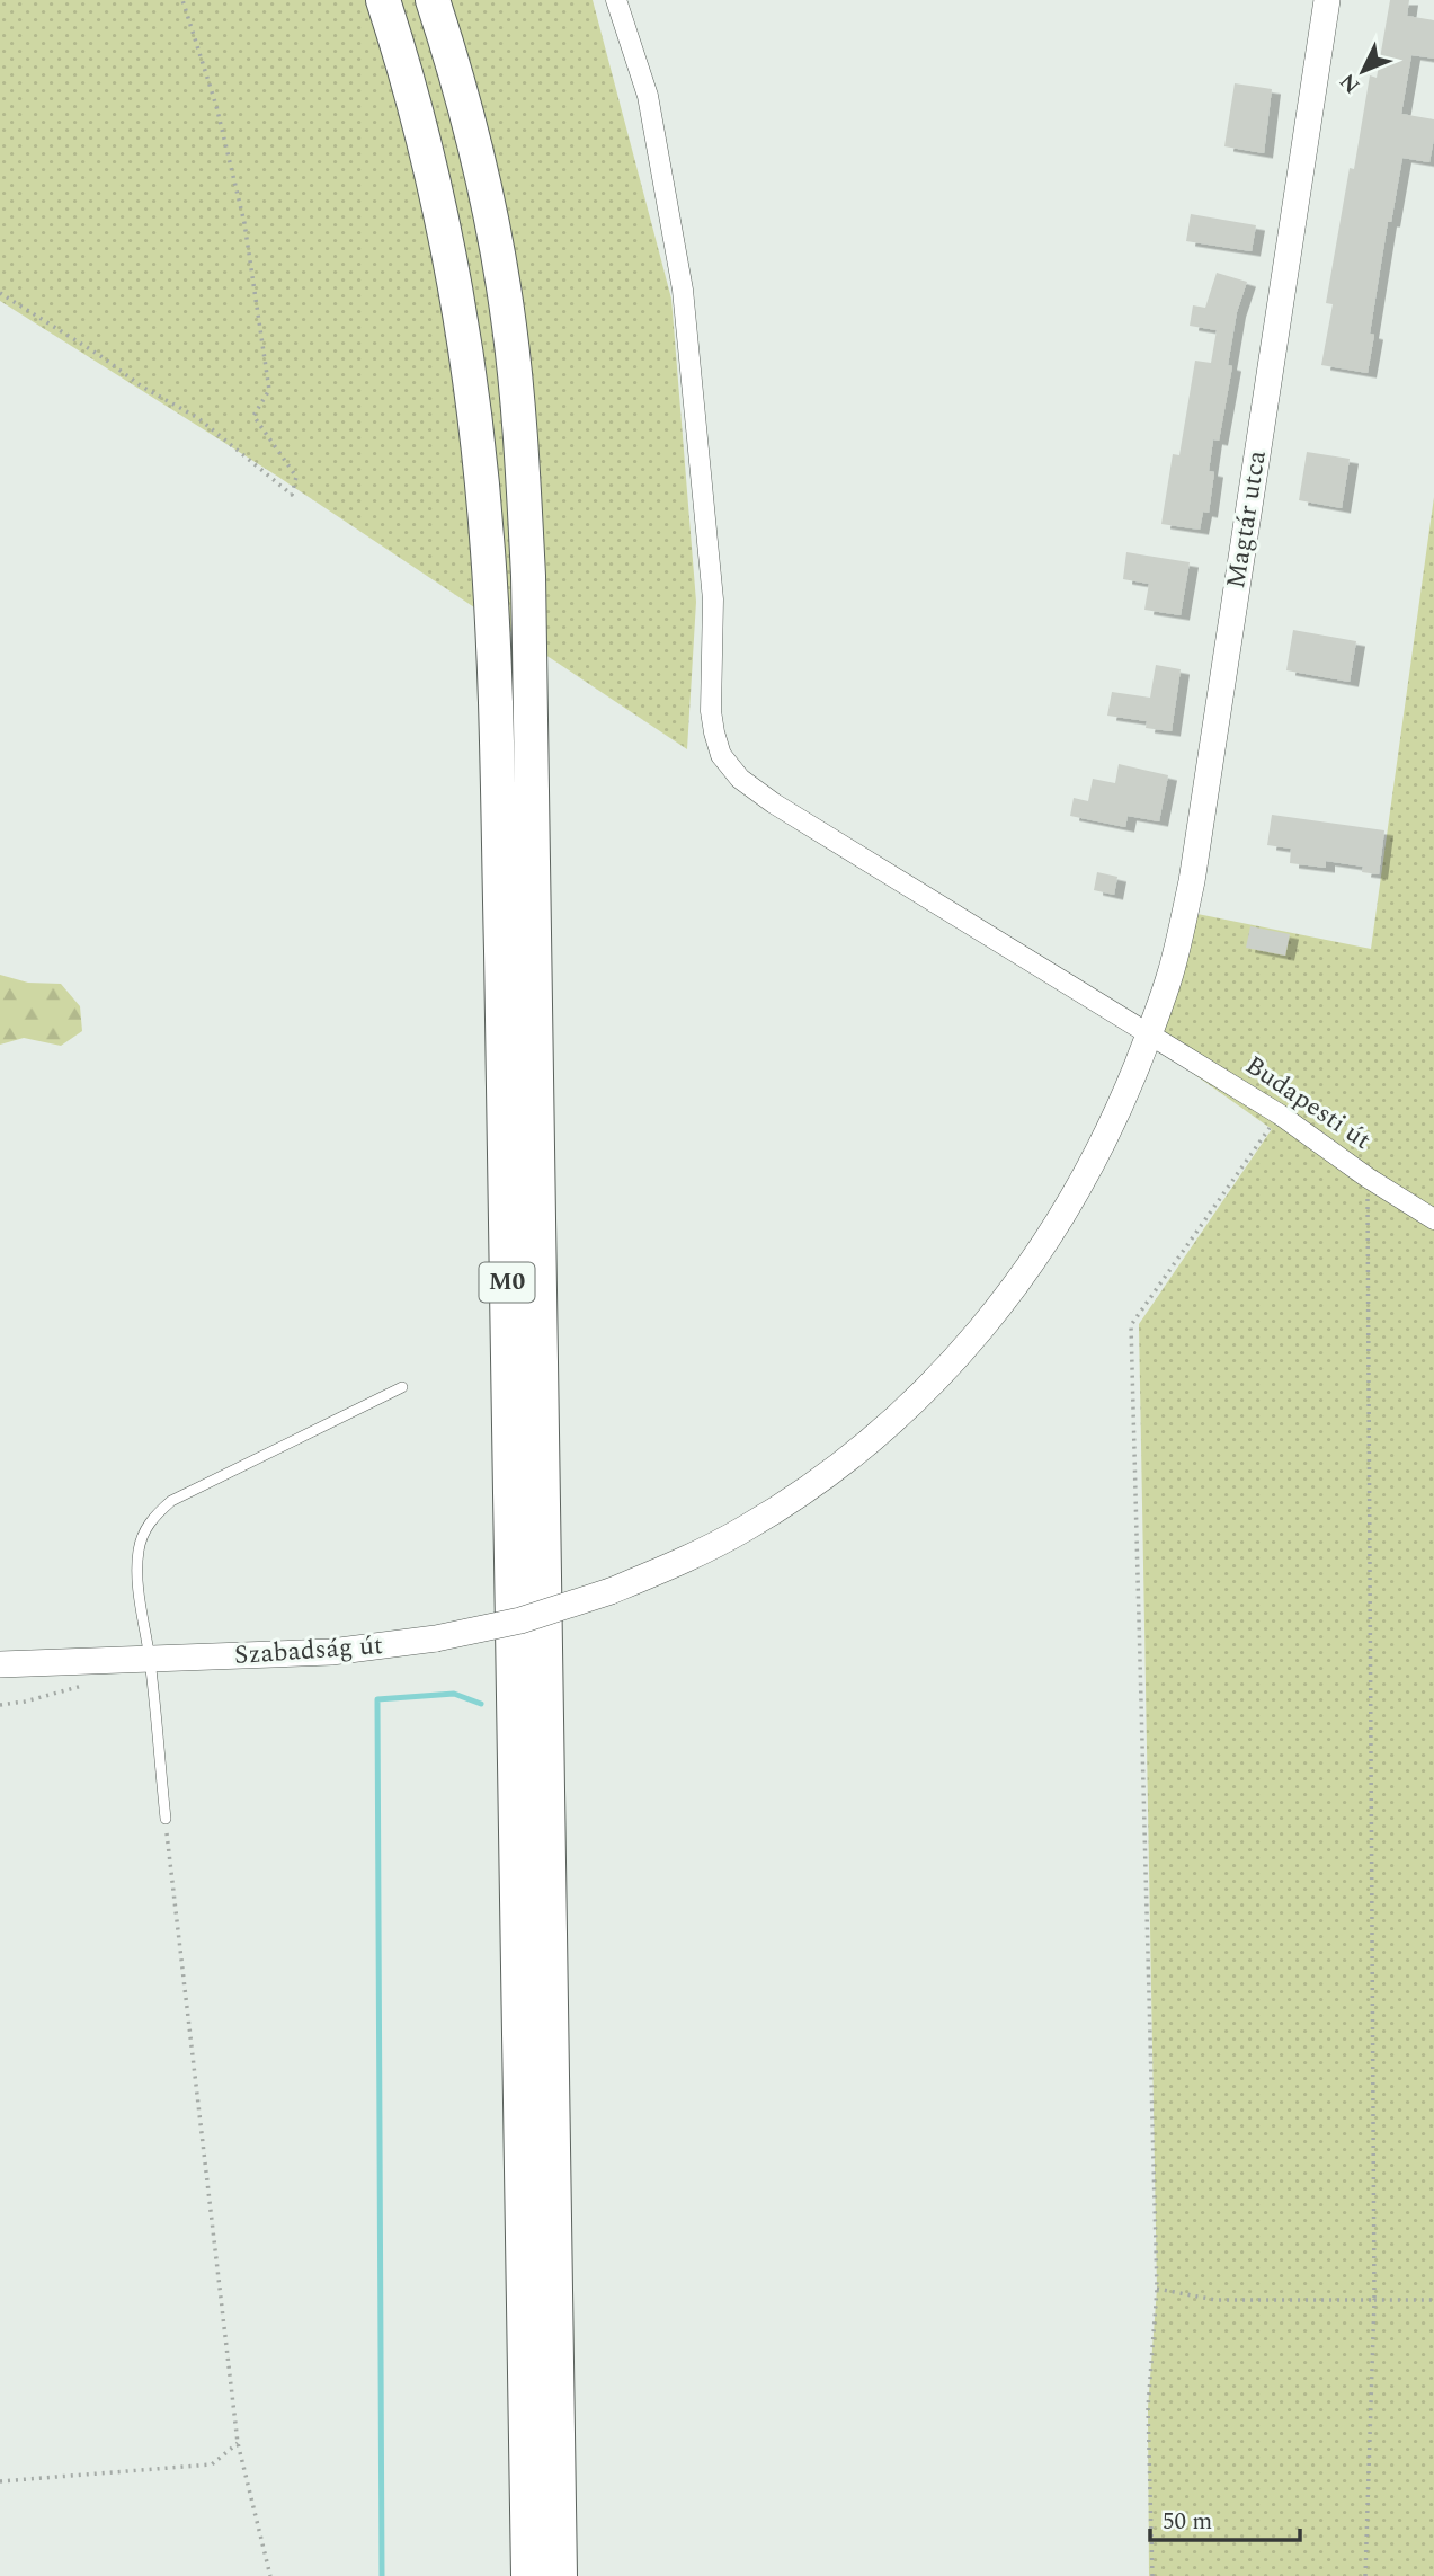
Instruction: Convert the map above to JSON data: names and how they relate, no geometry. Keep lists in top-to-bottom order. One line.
{"streets":{"highway":["M0"],"street":["Magtár utca","Budapesti út","Szabadság út"]},"crossings":[["Magtár utca","Budapesti út"],["Magtár utca","Szabadság út"]],"scale_bar":"50 m","north":"bottom left"}
